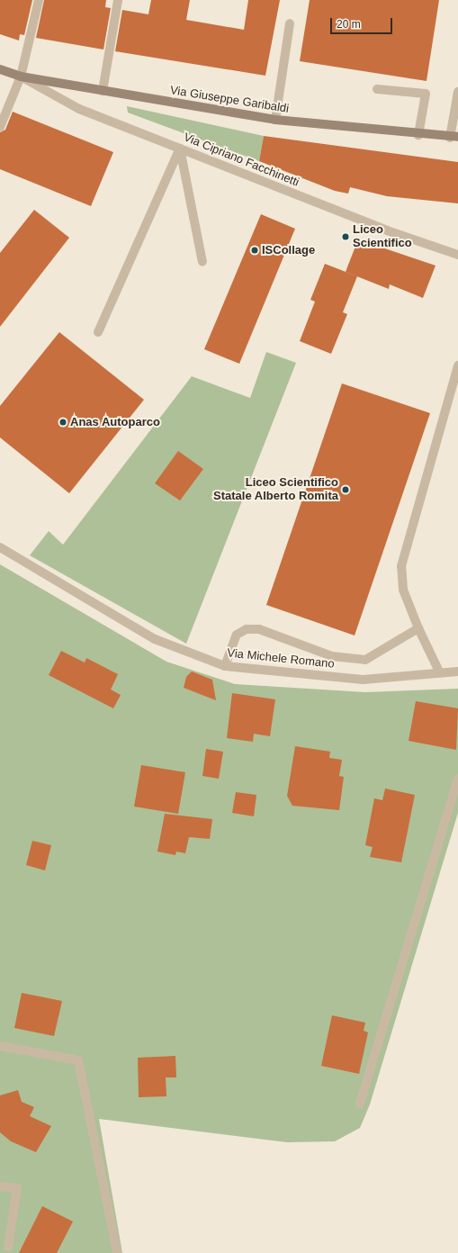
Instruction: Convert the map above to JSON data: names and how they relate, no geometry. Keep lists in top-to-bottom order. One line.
{"streets":{"main road":["Via Giuseppe Garibaldi"],"street":["Via Cipriano Facchinetti","Via Michele Romano"]},"crossings":[["Via Giuseppe Garibaldi","Via Cipriano Facchinetti"]],"places":["Liceo Scientifico","ISCollage","Anas Autoparco","Liceo Scientifico Statale Alberto Romita"],"scale_bar":"20 m"}
